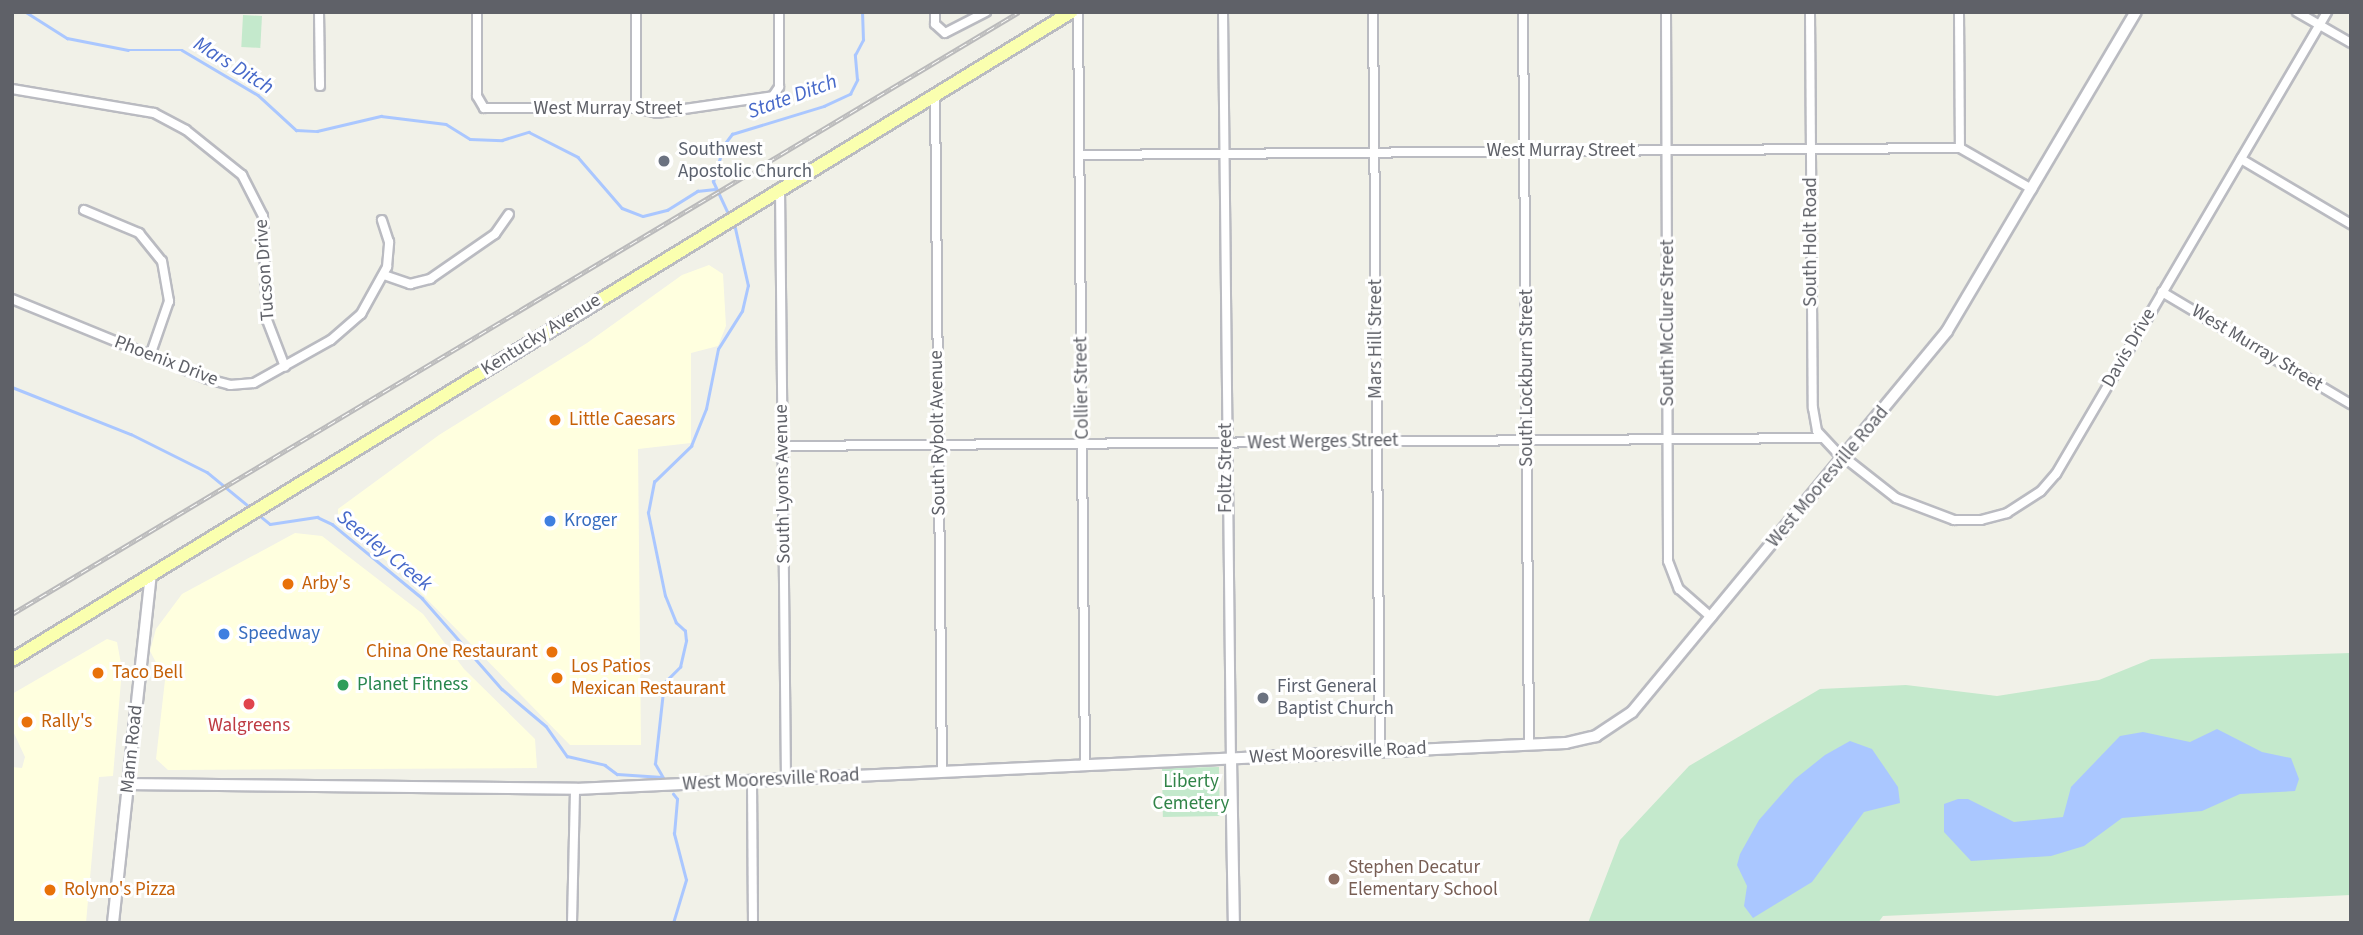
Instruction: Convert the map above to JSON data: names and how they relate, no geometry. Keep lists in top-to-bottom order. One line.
{"streets":{"main road":["Kentucky Avenue","Foltz Street","West Mooresville Road","Mann Road"],"street":["West Murray Street","South Holt Road","Tucson Drive","South McClure Street","Mars Hill Street","Davis Drive","Phoenix Drive","South Lockburn Street","Collier Street","South Rybolt Avenue","West Werges Street","South Lyons Avenue"]},"crossings":[["West Murray Street","South Holt Road"],["West Murray Street","South McClure Street"],["West Murray Street","Mars Hill Street"],["West Murray Street","Davis Drive"],["West Murray Street","South Lockburn Street"],["West Murray Street","Collier Street"],["West Murray Street","Foltz Street"],["South Holt Road","West Werges Street"],["Tucson Drive","Phoenix Drive"],["South McClure Street","West Werges Street"],["South McClure Street","West Mooresville Road"],["Kentucky Avenue","South Rybolt Avenue"],["Kentucky Avenue","South Lyons Avenue"],["Kentucky Avenue","Mann Road"],["Mars Hill Street","West Werges Street"],["Mars Hill Street","West Mooresville Road"],["Davis Drive","West Mooresville Road"],["South Lockburn Street","West Werges Street"],["South Lockburn Street","West Mooresville Road"],["Collier Street","West Werges Street"],["Collier Street","West Mooresville Road"],["South Rybolt Avenue","West Werges Street"],["South Rybolt Avenue","West Mooresville Road"],["West Werges Street","Foltz Street"],["West Werges Street","South Lyons Avenue"],["Foltz Street","West Mooresville Road"],["West Mooresville Road","South Lyons Avenue"],["West Mooresville Road","Mann Road"]],"water":["Mars Ditch","State Ditch","Seerley Creek"],"parks":["Liberty Cemetery"],"places":["Southwest Apostolic Church","Little Caesars","Kroger","Arby's","Speedway","China One Restaurant","Taco Bell","Los Patios Mexican Restaurant","Planet Fitness","First General Baptist Church","Walgreens","Rally's","Stephen Decatur Elementary School","Rolyno's Pizza"]}
